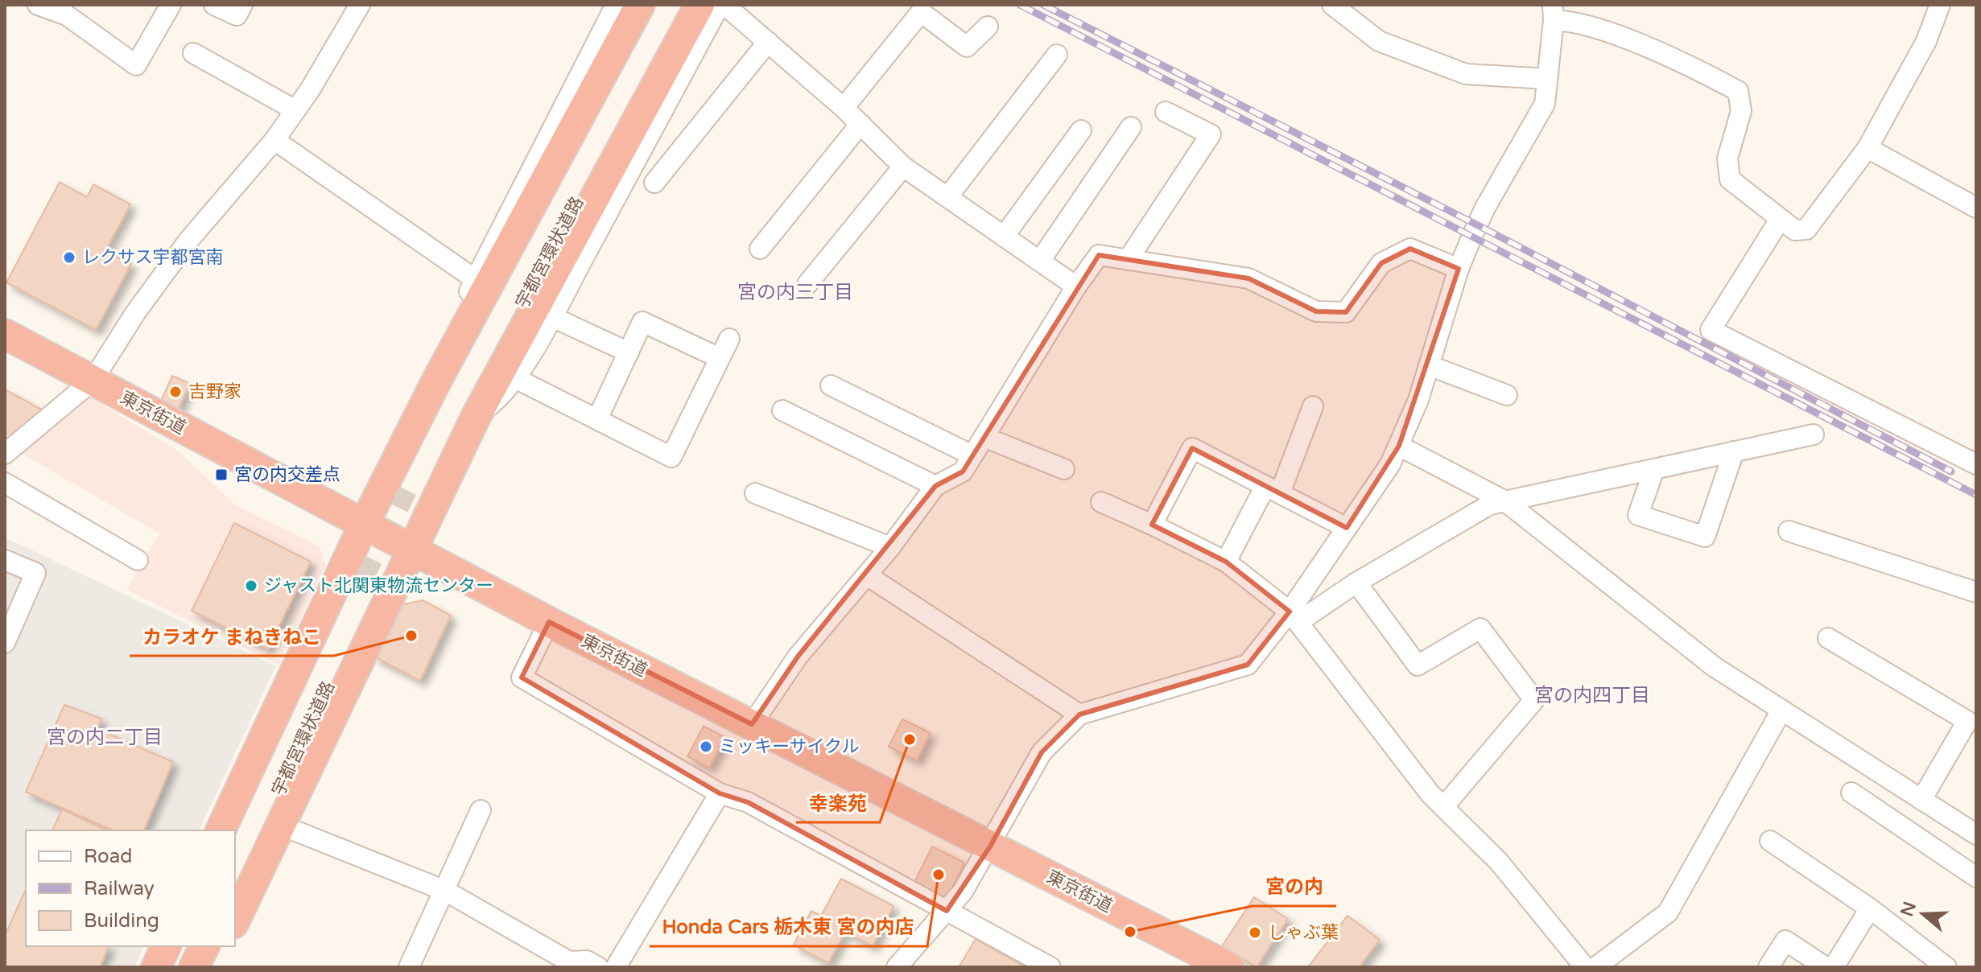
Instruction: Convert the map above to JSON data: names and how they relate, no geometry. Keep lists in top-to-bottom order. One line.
{"streets":{"highway":["宇都宮環状道路","東京街道"]},"districts":["宮の内三丁目","宮の内四丁目","宮の内二丁目"],"places":{"other":["レクサス宇都宮南","吉野家","ジャスト北関東物流センター","カラオケ まねきねこ","幸楽苑","ミッキーサイクル","Honda Cars 栃木東 宮の内店","宮の内","しゃぶ葉"],"transit":["宮の内交差点"]},"legend":["Road","Railway","Building"],"north":"left"}
